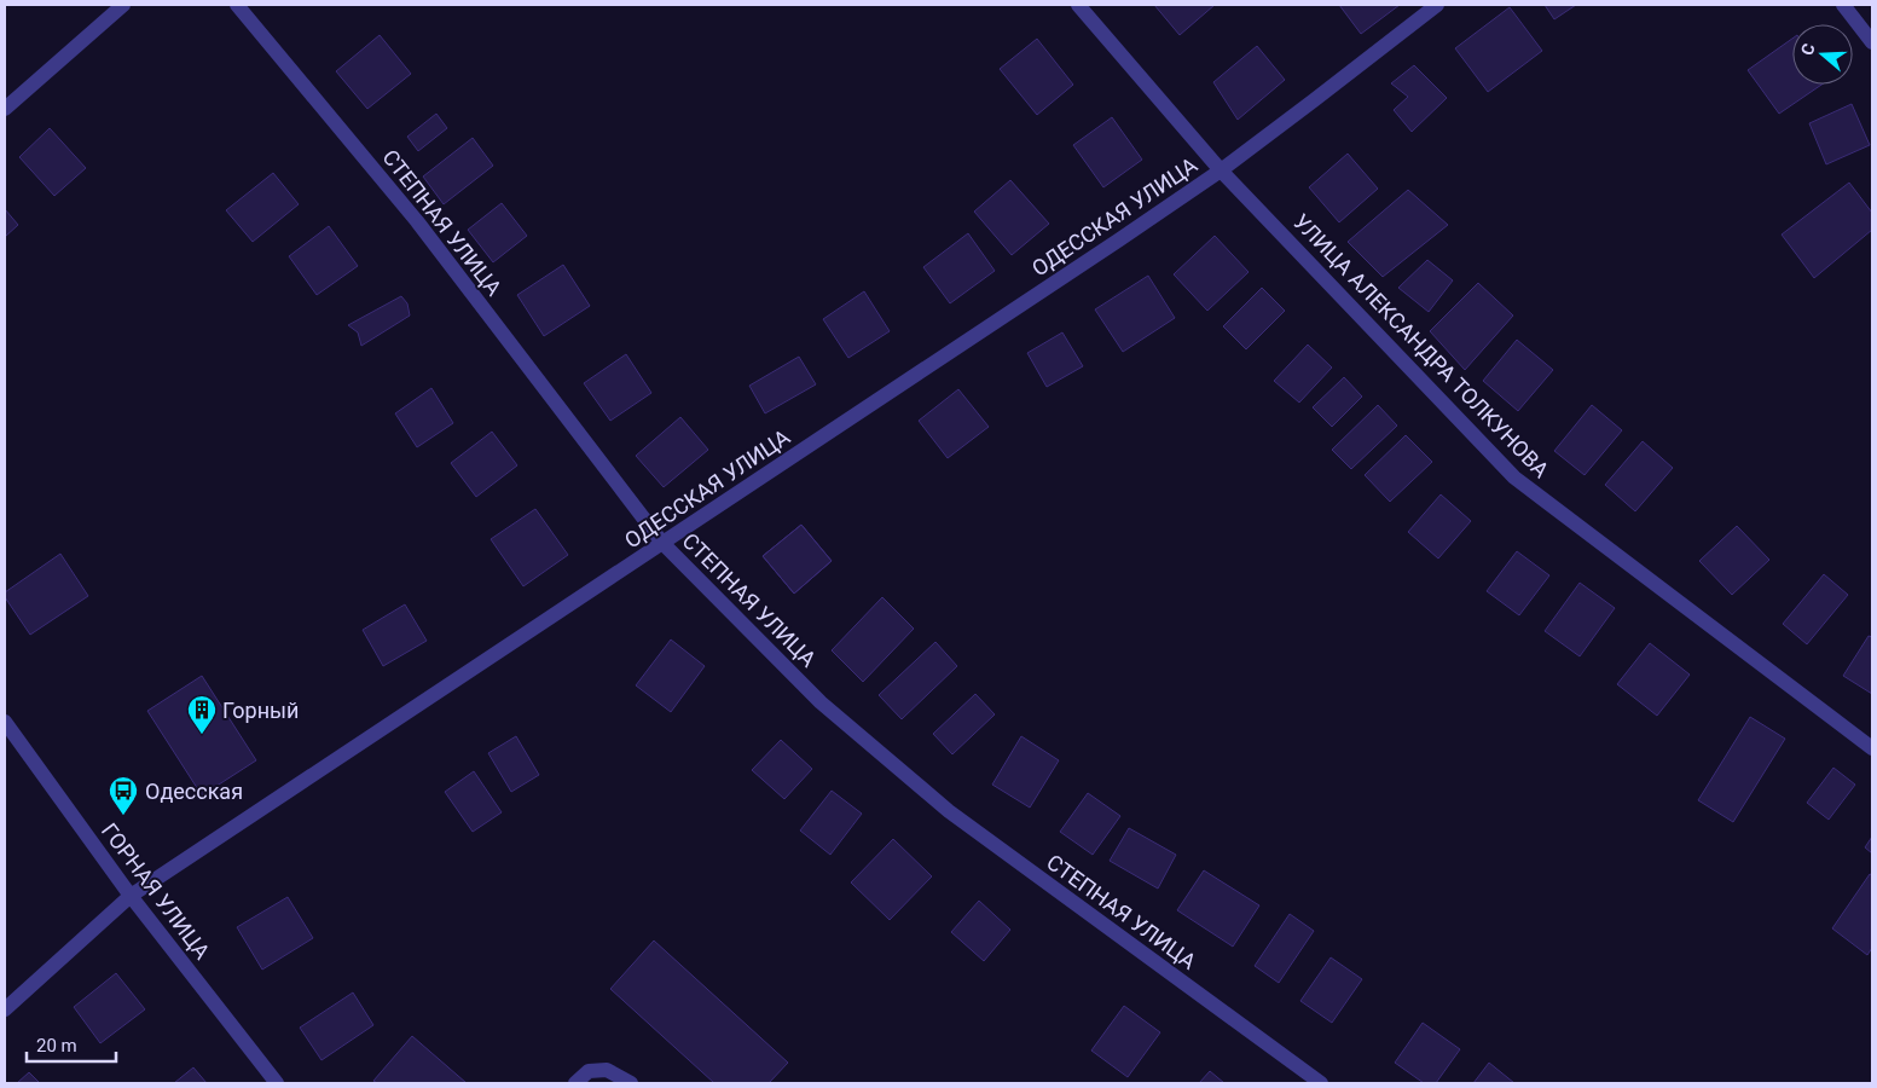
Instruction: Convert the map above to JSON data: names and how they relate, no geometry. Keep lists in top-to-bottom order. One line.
{"streets":{"street":["ОДЕССКАЯ УЛИЦА","СТЕПНАЯ УЛИЦА","УЛИЦА АЛЕКСАНДРА ТОЛКУНОВА","ГОРНАЯ УЛИЦА"]},"crossings":[["ОДЕССКАЯ УЛИЦА","СТЕПНАЯ УЛИЦА"],["ОДЕССКАЯ УЛИЦА","УЛИЦА АЛЕКСАНДРА ТОЛКУНОВА"],["ОДЕССКАЯ УЛИЦА","ГОРНАЯ УЛИЦА"]],"places":{"building":["Горный"],"bus stop":["Одесская"]},"scale_bar":"20 m","north":"left"}
